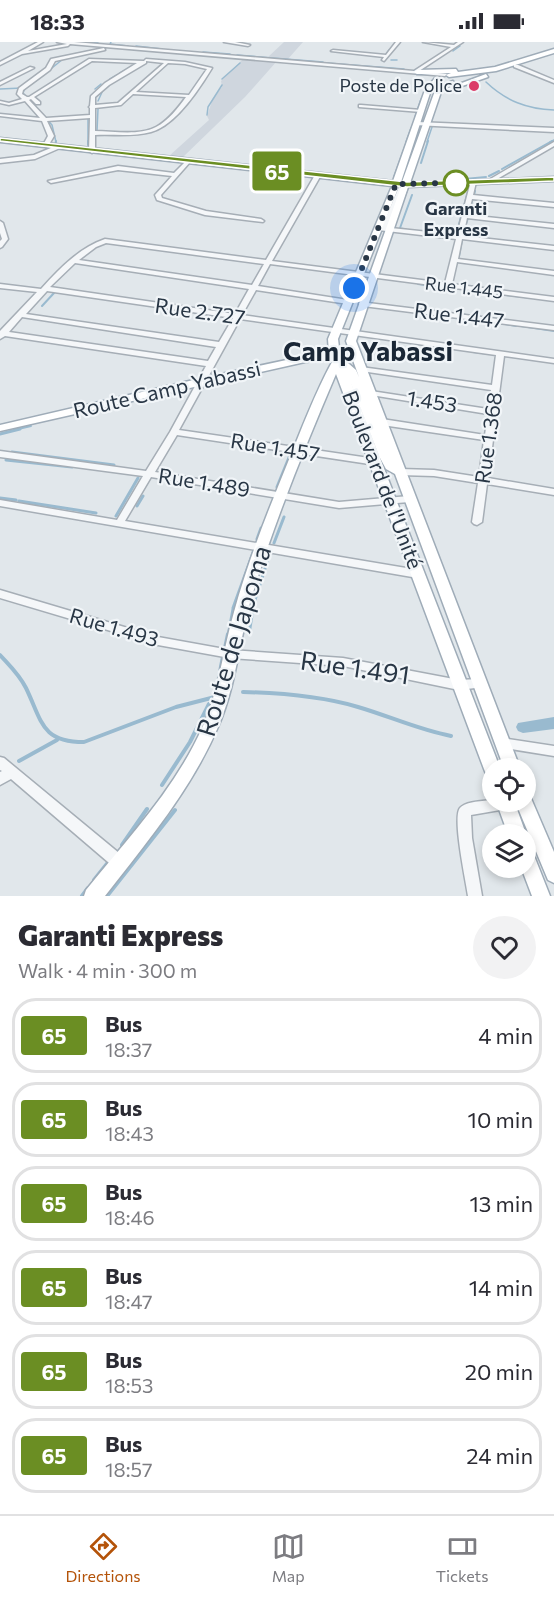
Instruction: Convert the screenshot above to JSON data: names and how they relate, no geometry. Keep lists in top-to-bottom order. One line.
{"streets":{"main road":["Route Camp Yabassi","Boulevard de l'Unité","Route de Japoma"],"street":["Rue 1.445","Rue 2.727","Rue 1.447","1.453","Rue 1.368","Rue 1.457","Rue 1.489","Rue 1.493","Rue 1.491"]},"crossings":[["Rue 1.445","Rue 2.727"],["Rue 1.445","Boulevard de l'Unité"],["Rue 2.727","Rue 1.368"],["Rue 2.727","Boulevard de l'Unité"],["Rue 1.447","Boulevard de l'Unité"],["Route Camp Yabassi","Boulevard de l'Unité"],["Route Camp Yabassi","Route de Japoma"],["1.453","Rue 1.368"],["1.453","Boulevard de l'Unité"],["Rue 1.457","Boulevard de l'Unité"],["Rue 1.457","Route de Japoma"],["Boulevard de l'Unité","Rue 1.489"],["Boulevard de l'Unité","Route de Japoma"],["Boulevard de l'Unité","Rue 1.491"],["Rue 1.489","Route de Japoma"],["Rue 1.493","Route de Japoma"],["Rue 1.493","Rue 1.491"],["Route de Japoma","Rue 1.491"]],"districts":["Camp Yabassi"],"places":["Poste de Police","Garanti Express"],"lines":["bus line 65"],"page":{"status":"18:33","on_map":"65","heading":["Garanti Express","Walk · 4 min · 300 m"],"list":[{"mark":"65","name":"Bus","note":"18:37","value":"4 min"},{"mark":"65","name":"Bus","note":"18:43","value":"10 min"},{"mark":"65","name":"Bus","note":"18:46","value":"13 min"},{"mark":"65","name":"Bus","note":"18:47","value":"14 min"},{"mark":"65","name":"Bus","note":"18:53","value":"20 min"},{"mark":"65","name":"Bus","note":"18:57","value":"24 min"}],"tabs":["Directions","Map","Tickets"]}}
